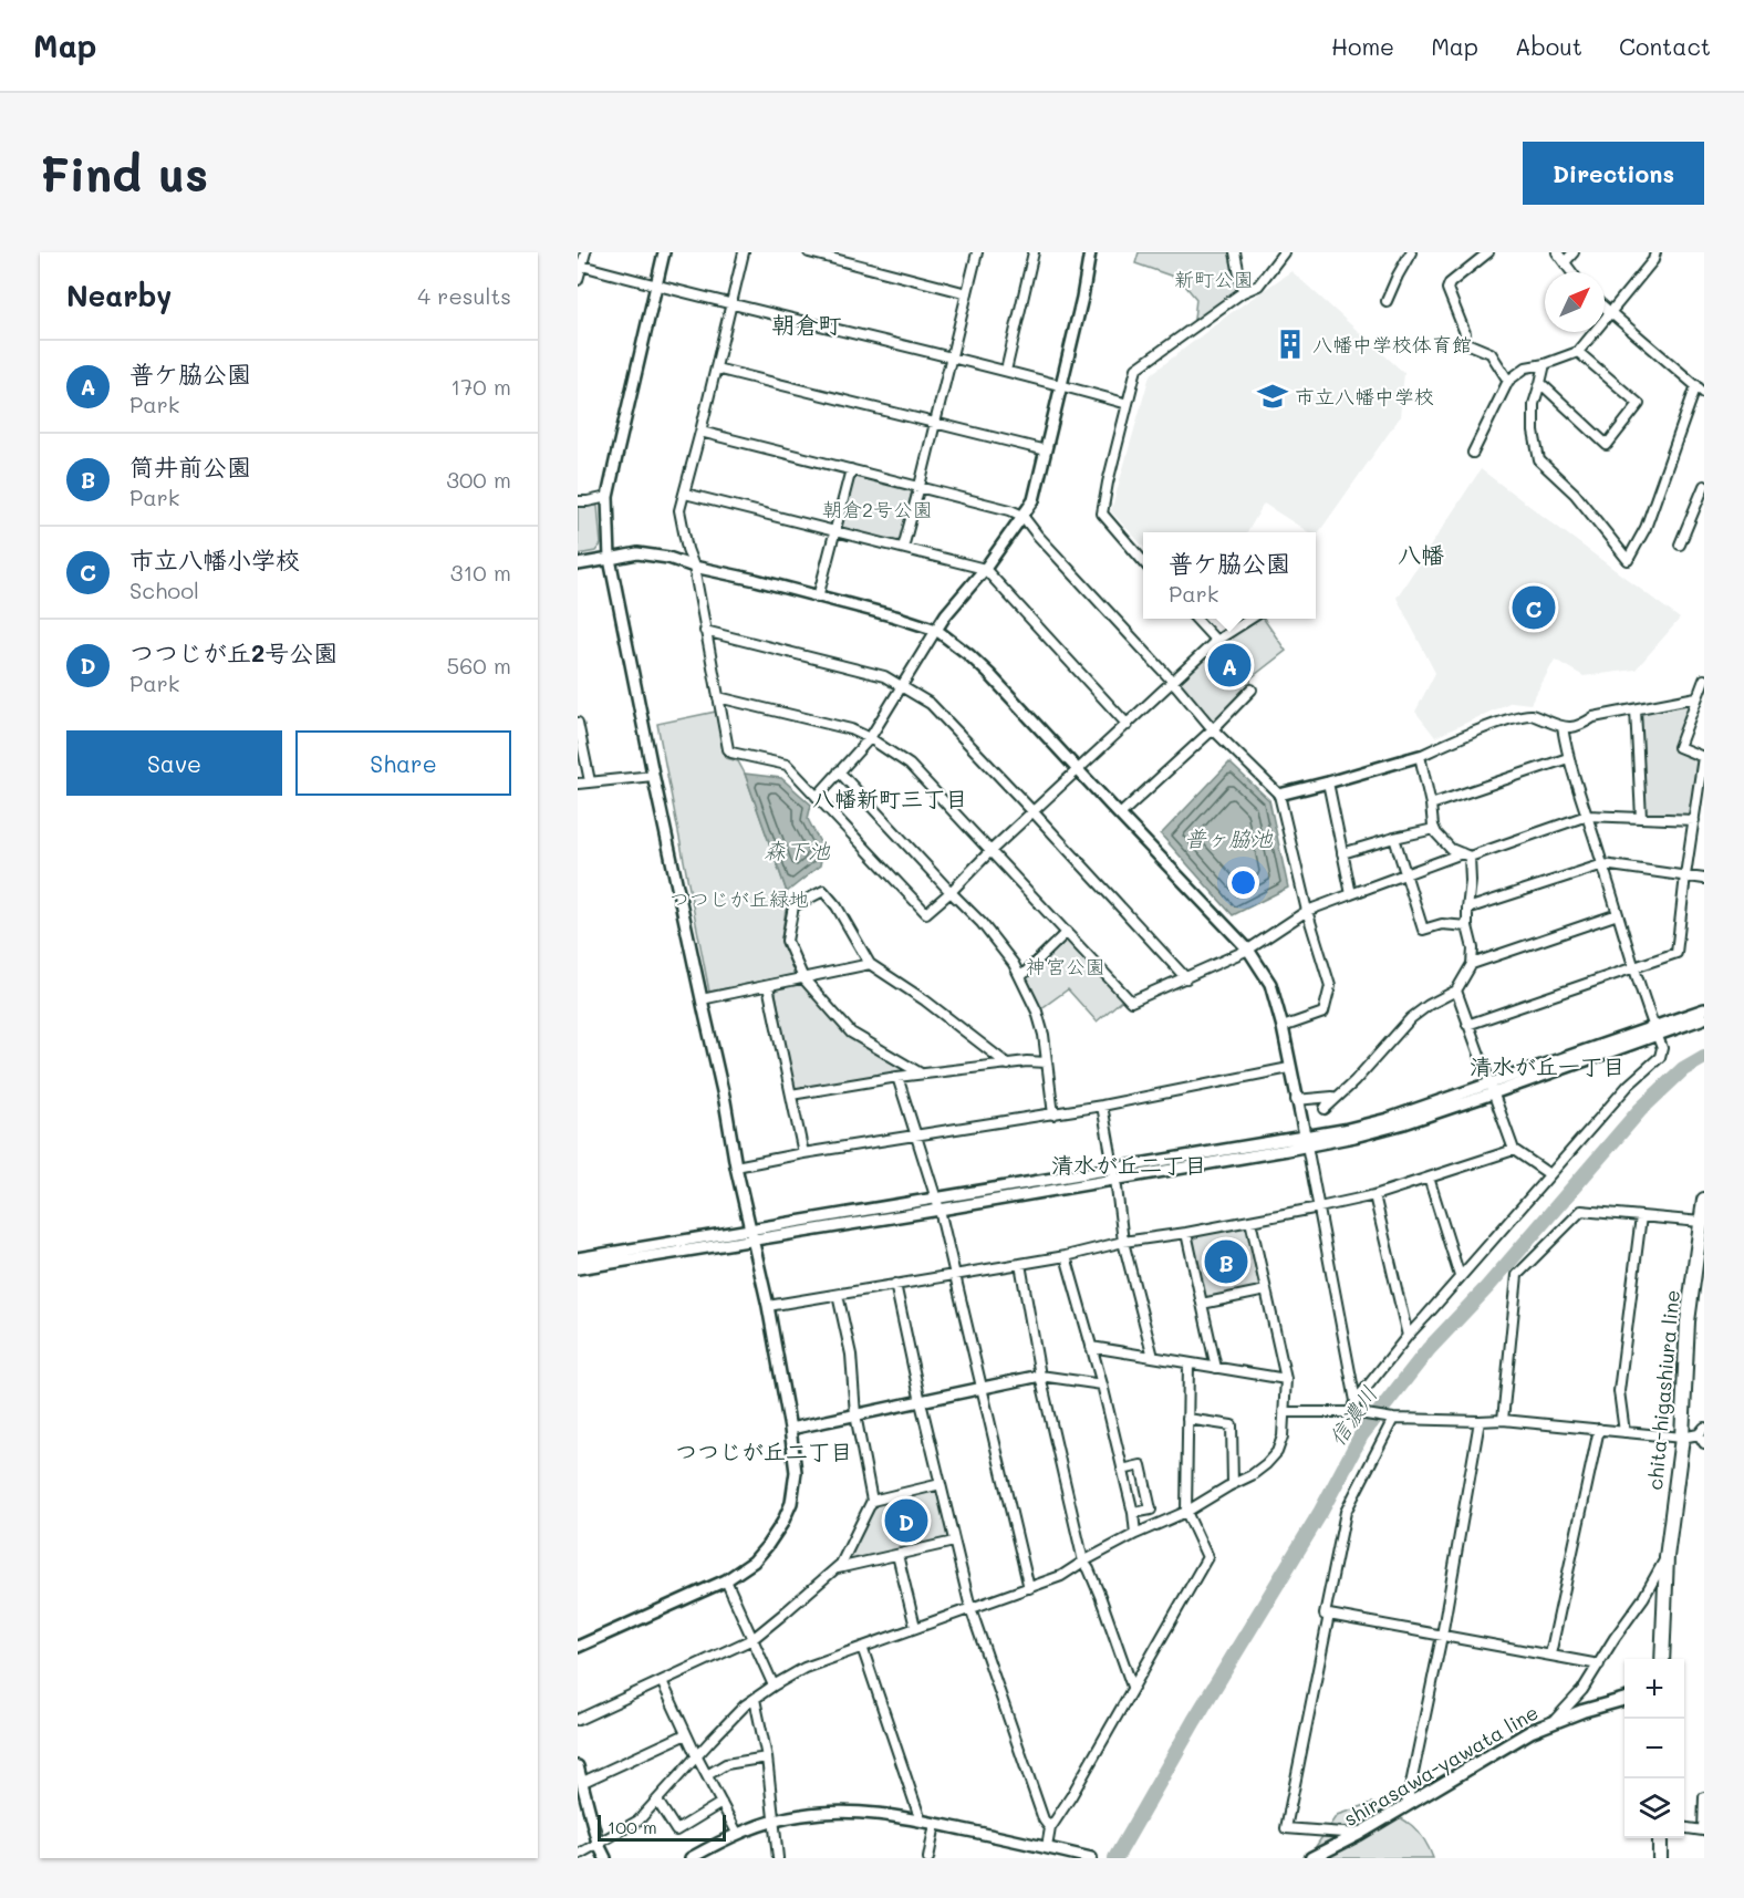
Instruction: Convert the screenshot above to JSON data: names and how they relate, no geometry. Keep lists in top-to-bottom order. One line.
{"streets":{"main road":["chita-higashiura line","shirasawa-yawata line"]},"districts":["朝倉町","八幡","八幡新町三丁目","清水が丘一丁目","清水が丘二丁目","つつじが丘二丁目"],"water":["普ヶ脇池","森下池","信濃川"],"parks":["新町公園","朝倉2号公園","つつじが丘緑地","神宮公園"],"places":{"building":["八幡中学校体育館"],"school or university":["市立八幡中学校"]},"scale_bar":"100 m","north":"top right","page":{"header":"Map","nav":["Home","Map","About","Contact"],"buttons":["Directions",["Save","Share"]],"title":"Find us","heading":["Nearby","4 results"],"list":[{"mark":"A","name":"普ケ脇公園","note":"Park","value":"170 m"},{"mark":"B","name":"筒井前公園","note":"Park","value":"300 m"},{"mark":"C","name":"市立八幡小学校","note":"School","value":"310 m"},{"mark":"D","name":"つつじが丘2号公園","note":"Park","value":"560 m"}],"popup":["普ケ脇公園","Park"],"pins":["C","A","B","D"],"map_buttons":["+","−"],"scale":"100 m"}}
